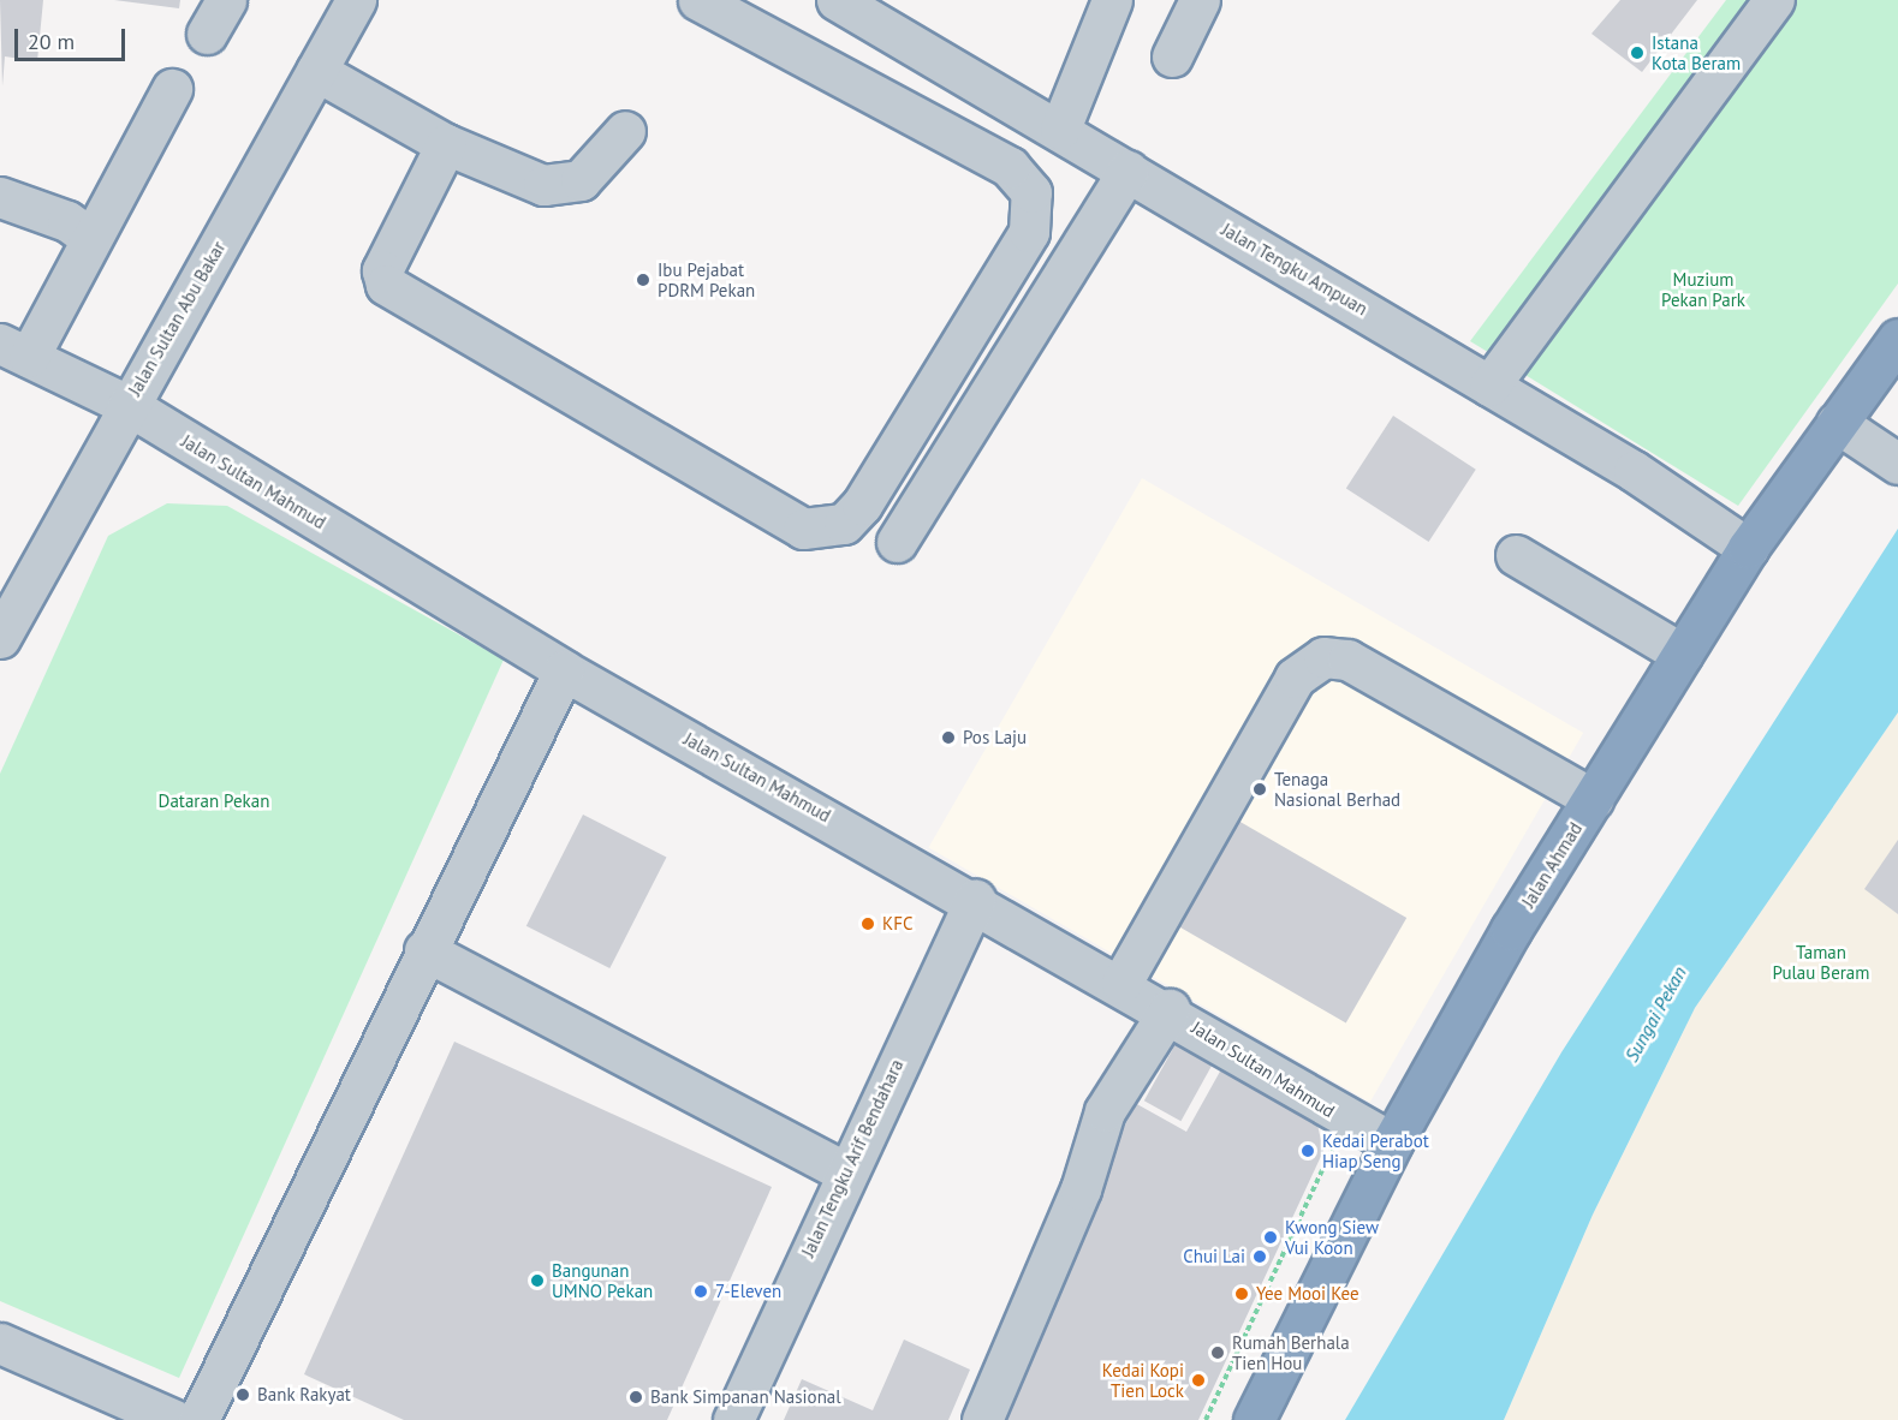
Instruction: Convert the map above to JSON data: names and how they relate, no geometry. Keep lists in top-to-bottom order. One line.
{"streets":{"highway":["Jalan Ahmad"],"street":["Jalan Tengku Ampuan","Jalan Sultan Abu Bakar","Jalan Sultan Mahmud","Jalan Tengku Arif Bendahara"]},"crossings":[["Jalan Tengku Ampuan","Jalan Ahmad"],["Jalan Sultan Abu Bakar","Jalan Sultan Mahmud"],["Jalan Sultan Mahmud","Jalan Ahmad"],["Jalan Sultan Mahmud","Jalan Tengku Arif Bendahara"]],"water":["Sungai Pekan"],"parks":["Muzium Pekan Park","Dataran Pekan","Taman Pulau Beram"],"places":["Istana Kota Beram","Ibu Pejabat PDRM Pekan","Pos Laju","Tenaga Nasional Berhad","KFC","Kedai Perabot Hiap Seng","Kwong Siew Vui Koon","Chui Lai","Bangunan UMNO Pekan","7-Eleven","Yee Mooi Kee","Rumah Berhala Tien Hou","Kedai Kopi Tien Lock","Bank Rakyat","Bank Simpanan Nasional"],"scale_bar":"20 m"}
